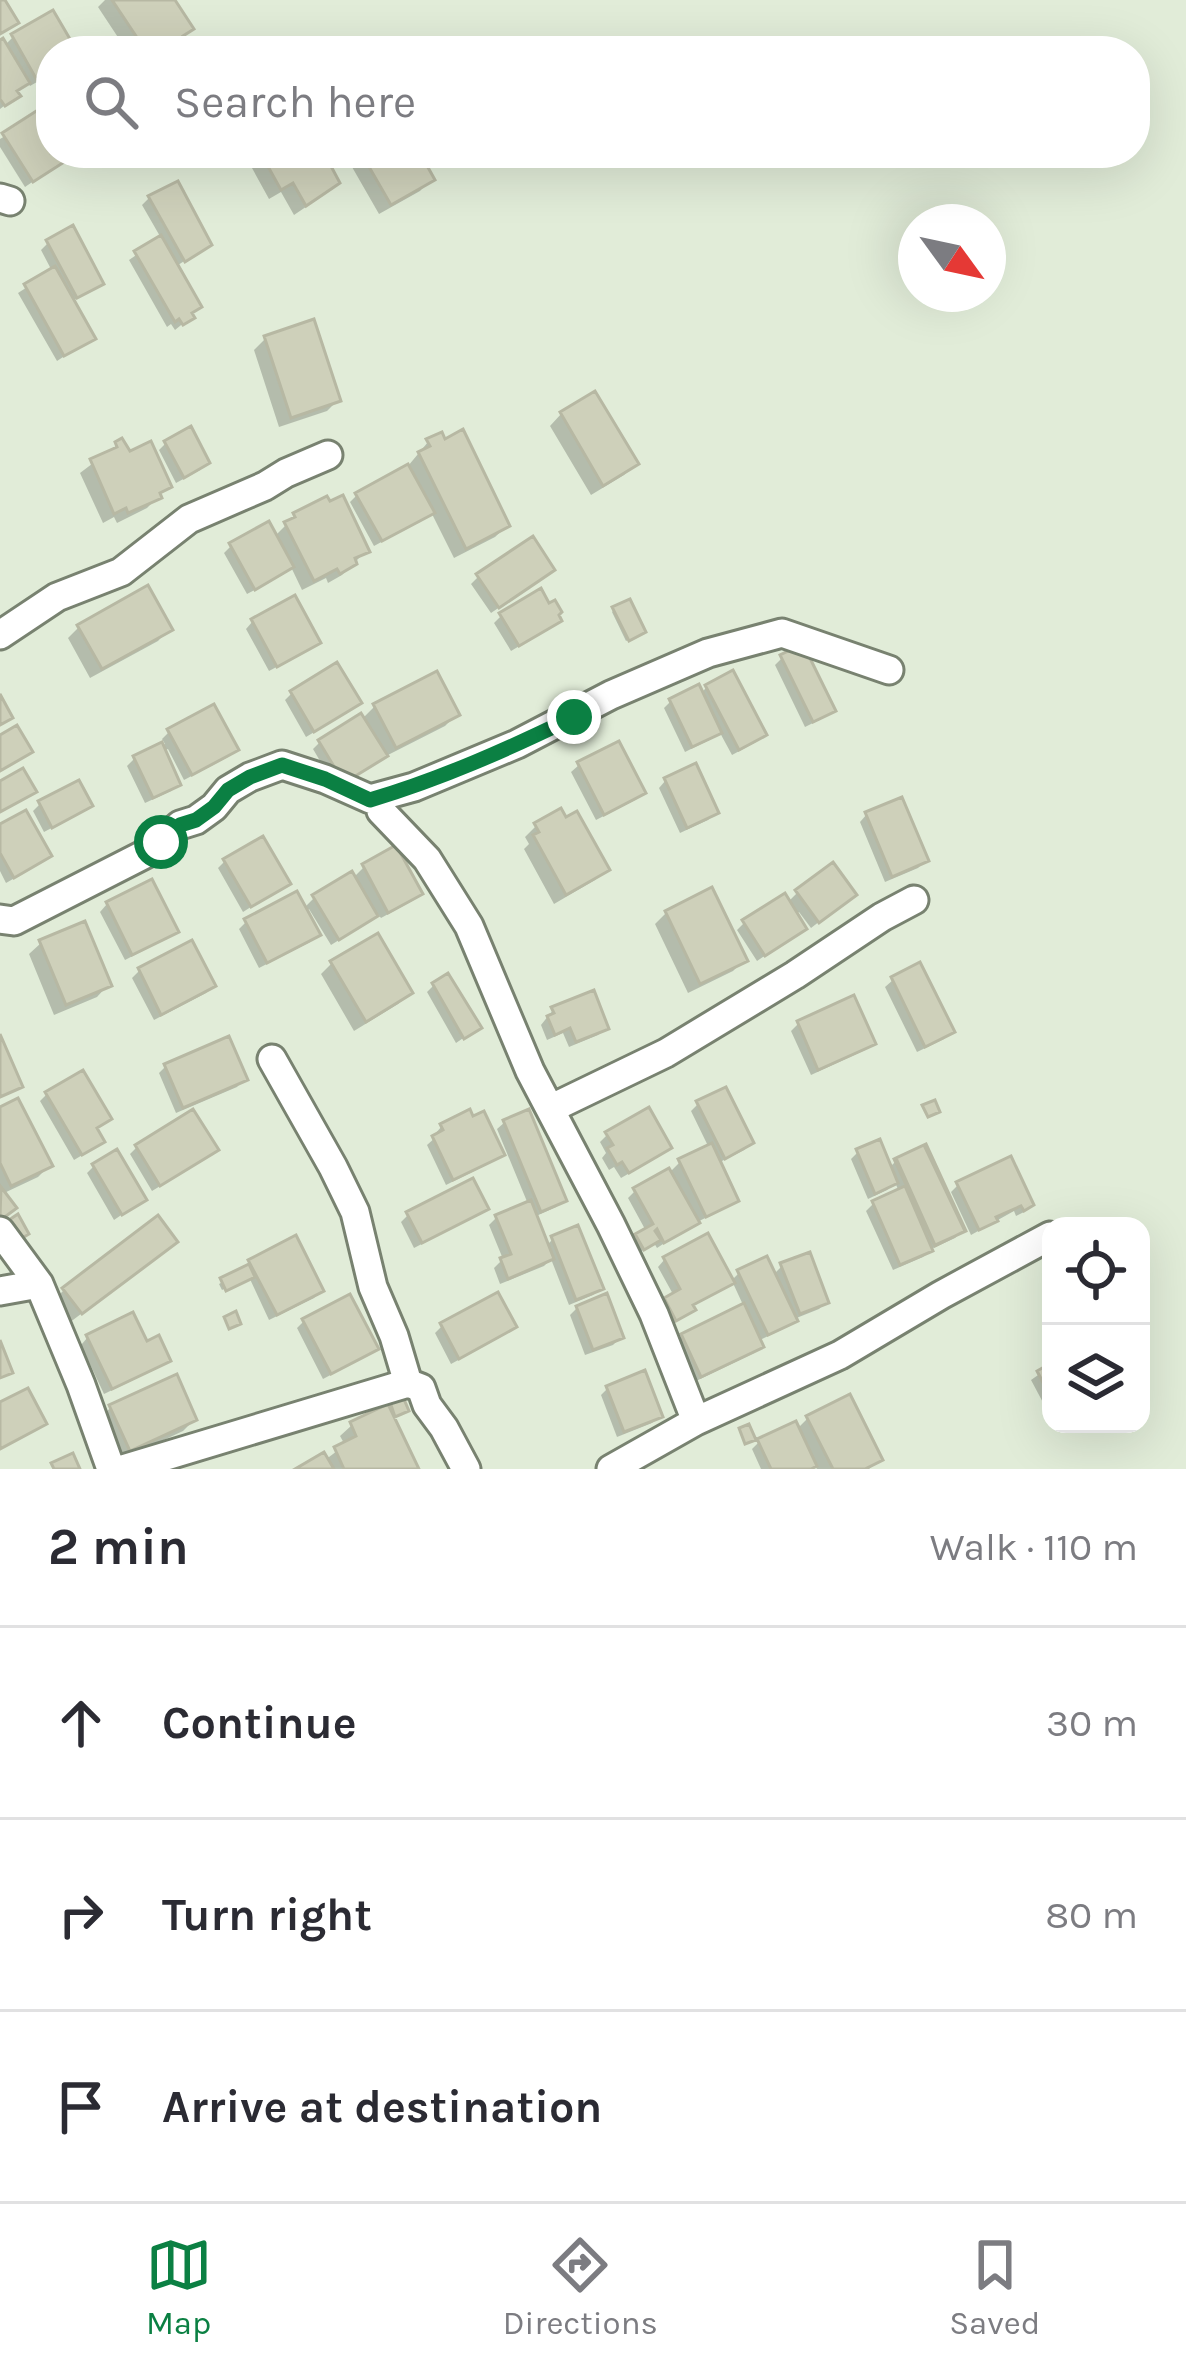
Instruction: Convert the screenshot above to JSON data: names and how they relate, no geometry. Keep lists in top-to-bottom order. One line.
{"north":"bottom right","page":{"search":"Search here","heading":["2 min","Walk · 110 m"],"list":[["Continue","30 m"],["Turn right","80 m"],"Arrive at destination"],"nav":["Map","Directions","Saved"]}}
